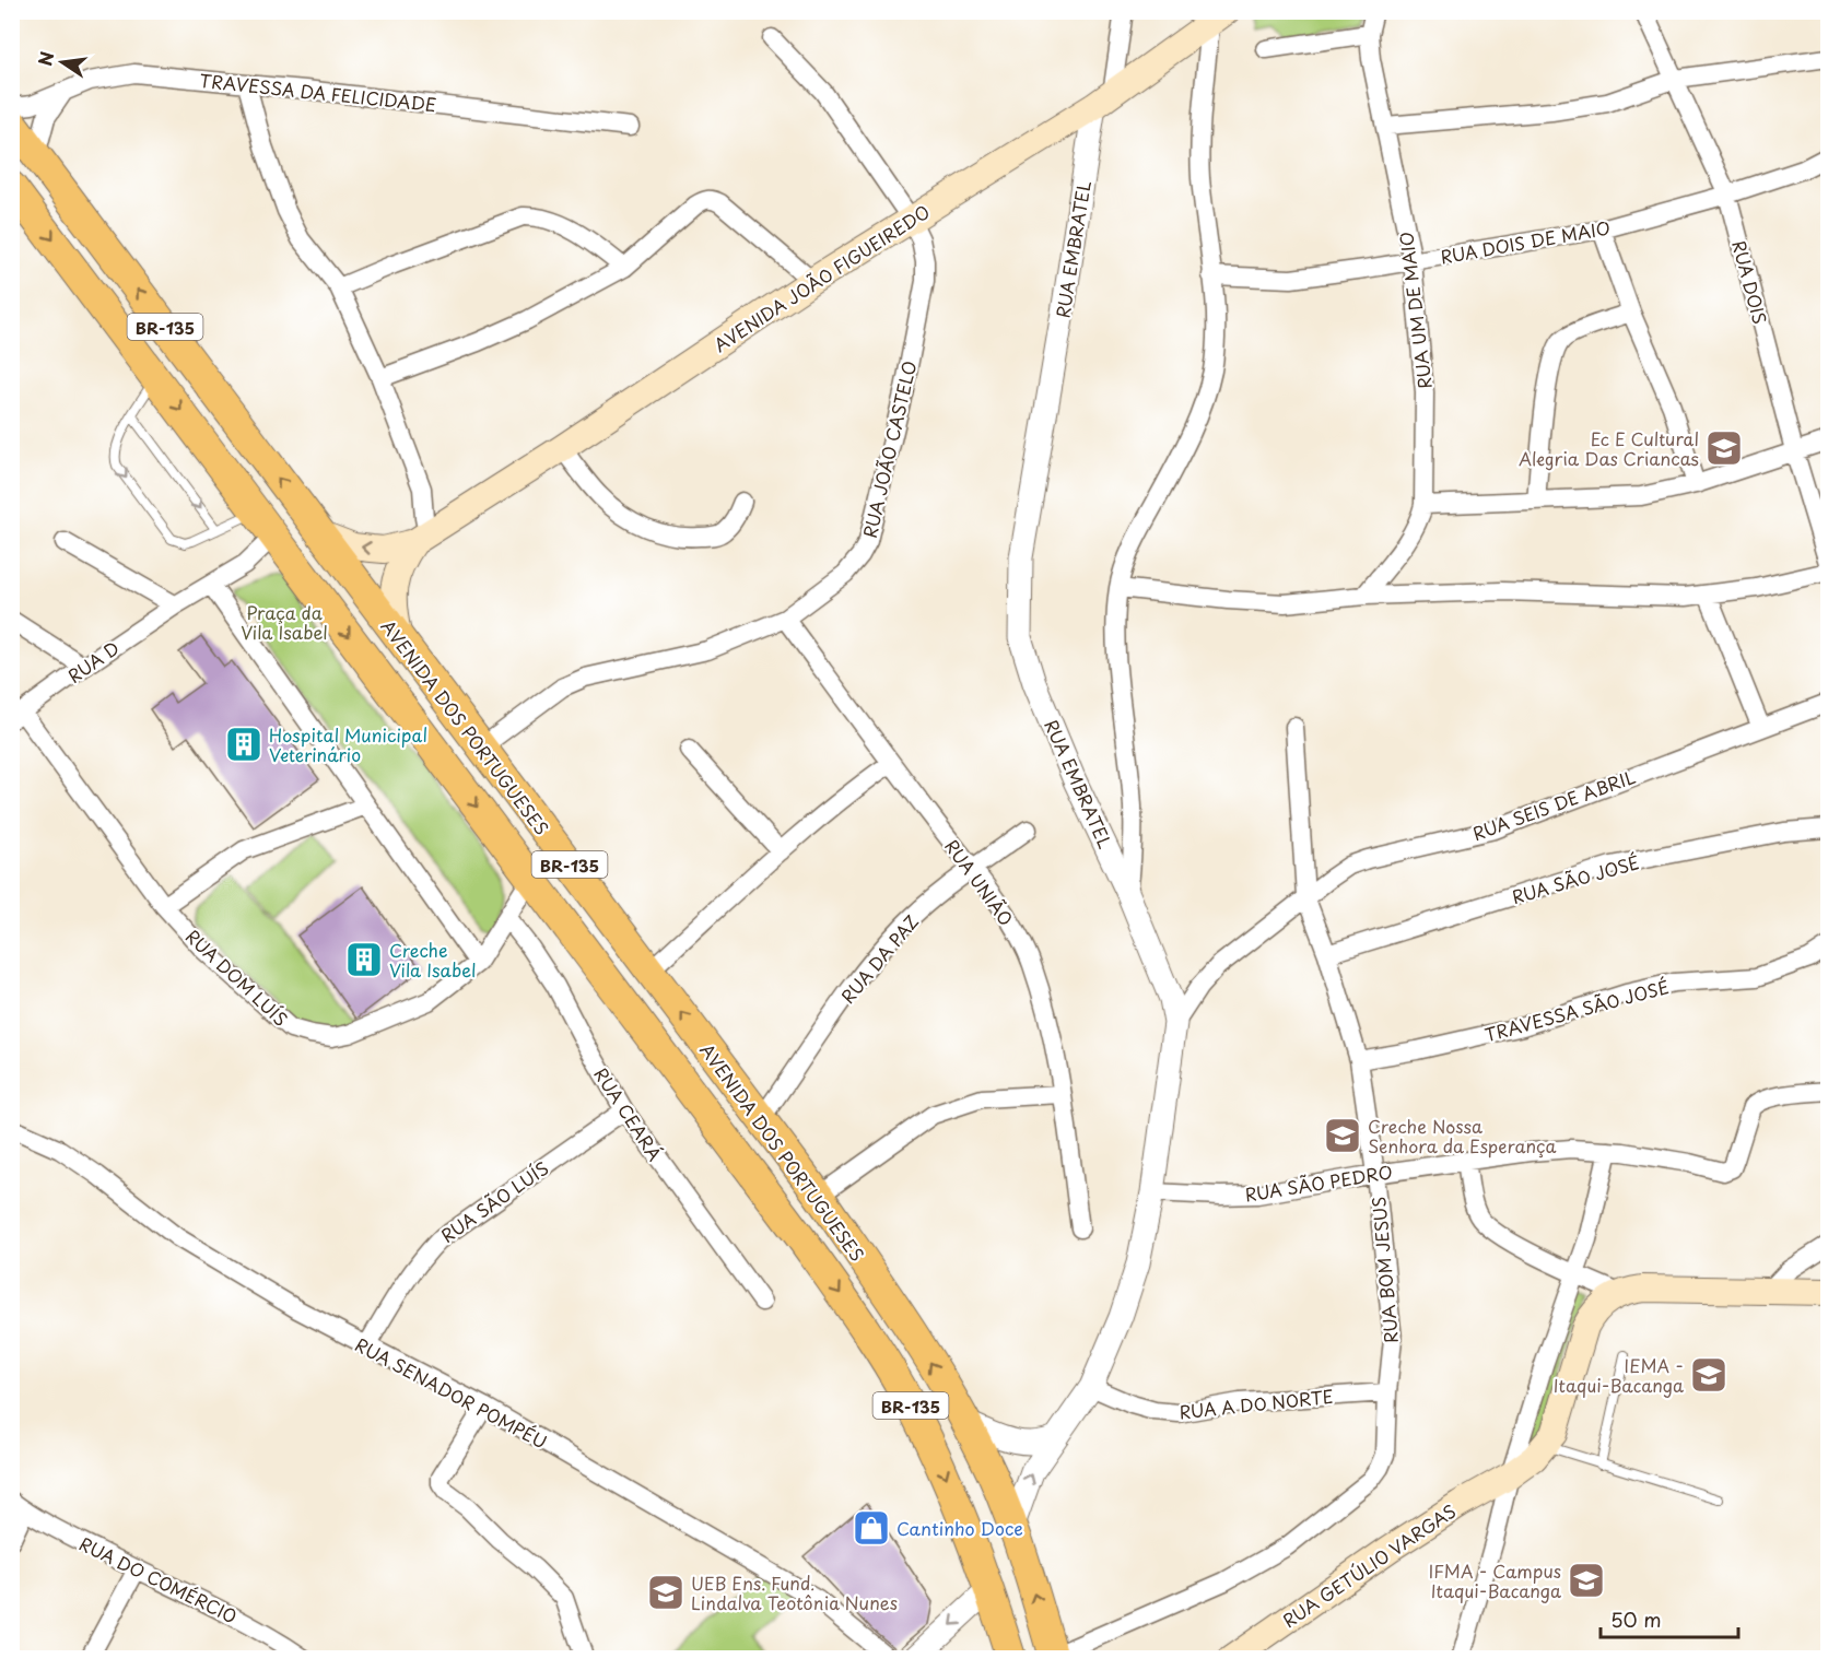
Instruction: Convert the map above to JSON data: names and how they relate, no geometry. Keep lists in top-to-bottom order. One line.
{"streets":{"highway":["BR-135","AVENIDA DOS PORTUGUESES"],"main road":["AVENIDA JOÃO FIGUEIREDO","RUA GETÚLIO VARGAS"],"street":["TRAVESSA DA FELICIDADE","RUA DOIS DE MAIO","RUA EMBRATEL","RUA DOIS","RUA UM DE MAIO","RUA JOÃO CASTELO","RUA D","RUA SEIS DE ABRIL","RUA SÃO JOSÉ","RUA UNIÃO","RUA DA PAZ","RUA DOM LUÍS","TRAVESSA SÃO JOSÉ","RUA CEARÁ","RUA SÃO PEDRO","RUA SÃO LUÍS","RUA BOM JESUS","RUA SENADOR POMPÉU","RUA A DO NORTE","RUA DO COMÉRCIO"]},"crossings":[["RUA DOIS DE MAIO","RUA DOIS"],["RUA DOIS DE MAIO","RUA UM DE MAIO"],["RUA EMBRATEL","AVENIDA JOÃO FIGUEIREDO"],["RUA EMBRATEL","AVENIDA DOS PORTUGUESES"],["RUA EMBRATEL","RUA SEIS DE ABRIL"],["RUA EMBRATEL","RUA SÃO PEDRO"],["RUA EMBRATEL","RUA A DO NORTE"],["AVENIDA JOÃO FIGUEIREDO","RUA JOÃO CASTELO"],["AVENIDA JOÃO FIGUEIREDO","AVENIDA DOS PORTUGUESES"],["RUA JOÃO CASTELO","AVENIDA DOS PORTUGUESES"],["RUA JOÃO CASTELO","RUA UNIÃO"],["RUA D","AVENIDA DOS PORTUGUESES"],["RUA D","RUA DOM LUÍS"],["AVENIDA DOS PORTUGUESES","RUA DA PAZ"],["AVENIDA DOS PORTUGUESES","RUA DOM LUÍS"],["AVENIDA DOS PORTUGUESES","RUA BOM JESUS"],["RUA SEIS DE ABRIL","RUA BOM JESUS"],["RUA SÃO JOSÉ","RUA BOM JESUS"],["RUA UNIÃO","RUA DA PAZ"],["RUA DOM LUÍS","RUA CEARÁ"],["TRAVESSA SÃO JOSÉ","RUA BOM JESUS"],["RUA CEARÁ","RUA SÃO LUÍS"],["RUA SÃO PEDRO","RUA BOM JESUS"],["RUA SÃO LUÍS","RUA SENADOR POMPÉU"],["RUA BOM JESUS","RUA A DO NORTE"]],"parks":["Praça da Vila Isabel"],"places":{"school or university":["Ec E Cultural Alegria Das Criancas","Creche Nossa Senhora da Esperança","IEMA - Itaqui-Bacanga","IFMA - Campus Itaqui-Bacanga","UEB Ens. Fund. Lindalva Teotônia Nunes"],"building":["Hospital Municipal Veterinário","Creche Vila Isabel"],"shop":["Cantinho Doce"]},"scale_bar":"50 m","north":"left"}
